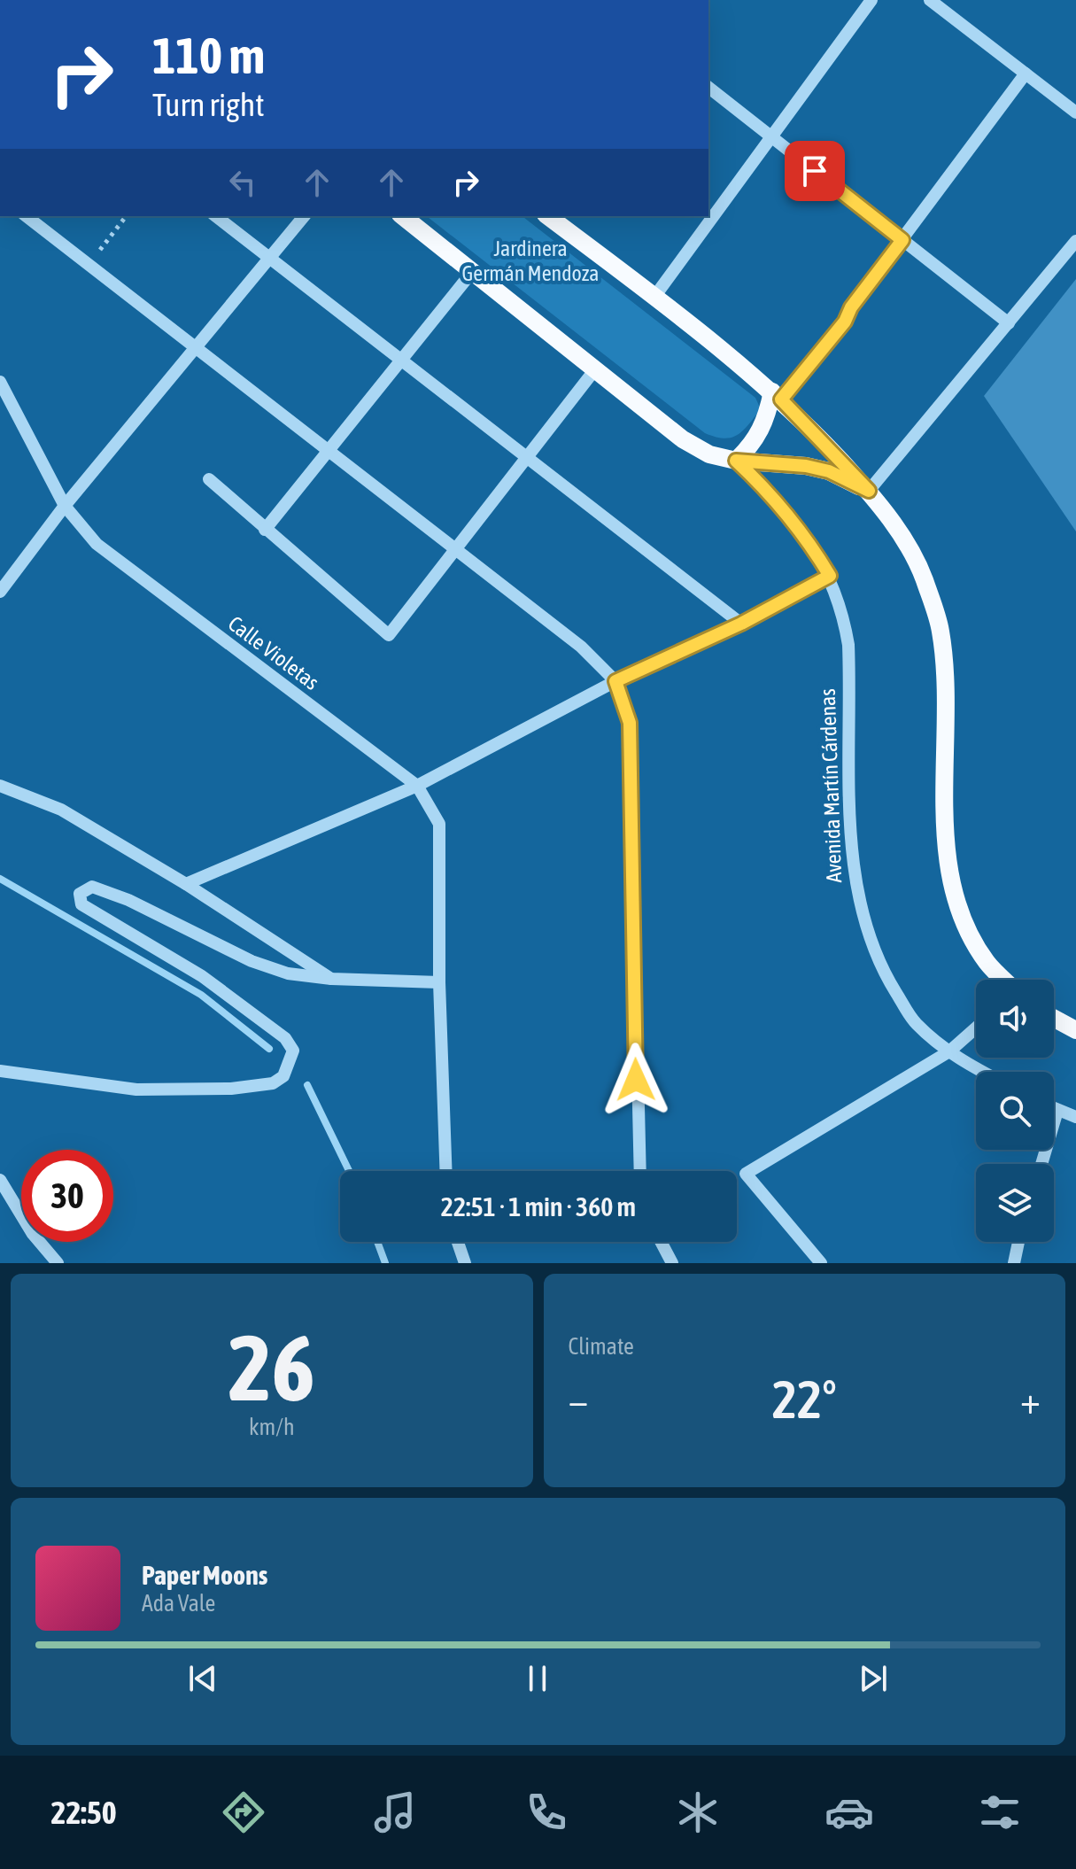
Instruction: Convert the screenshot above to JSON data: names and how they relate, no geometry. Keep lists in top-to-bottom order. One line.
{"streets":{"main road":["Avenida Martín Cárdenas"],"street":["Calle Violetas"]},"parks":["Jardinera Germán Mendoza"],"page":{"turn":["110 m","Turn right"],"limit":"30","trip":"22:51 · 1 min · 360 m","tile":[["26","km/h"],"Climate"],"heat":["−","22°","+"],"song":["Paper Moons","Ada Vale"],"tabs":"22:50"}}
